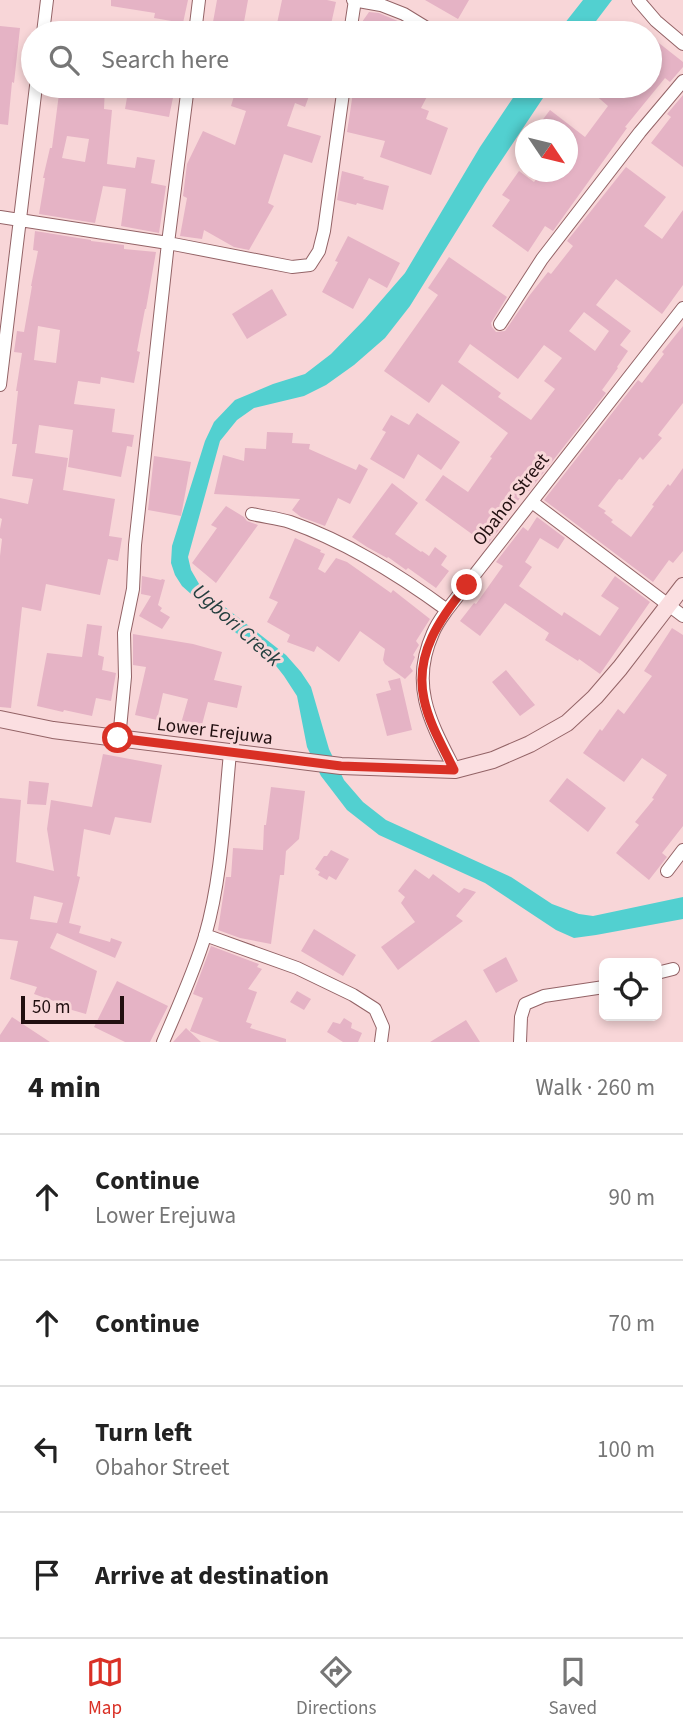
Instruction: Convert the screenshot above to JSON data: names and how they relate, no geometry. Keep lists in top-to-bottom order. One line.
{"streets":{"street":["Obahor Street","Lower Erejuwa"]},"crossings":[["Obahor Street","Lower Erejuwa"]],"water":["Ugbori Creek"],"scale_bar":"50 m","north":"bottom right","page":{"search":"Search here","scale":"50 m","heading":["4 min","Walk · 260 m"],"list":[["Continue","Lower Erejuwa","90 m"],["Continue","70 m"],["Turn left","Obahor Street","100 m"],"Arrive at destination"],"nav":["Map","Directions","Saved"]}}
